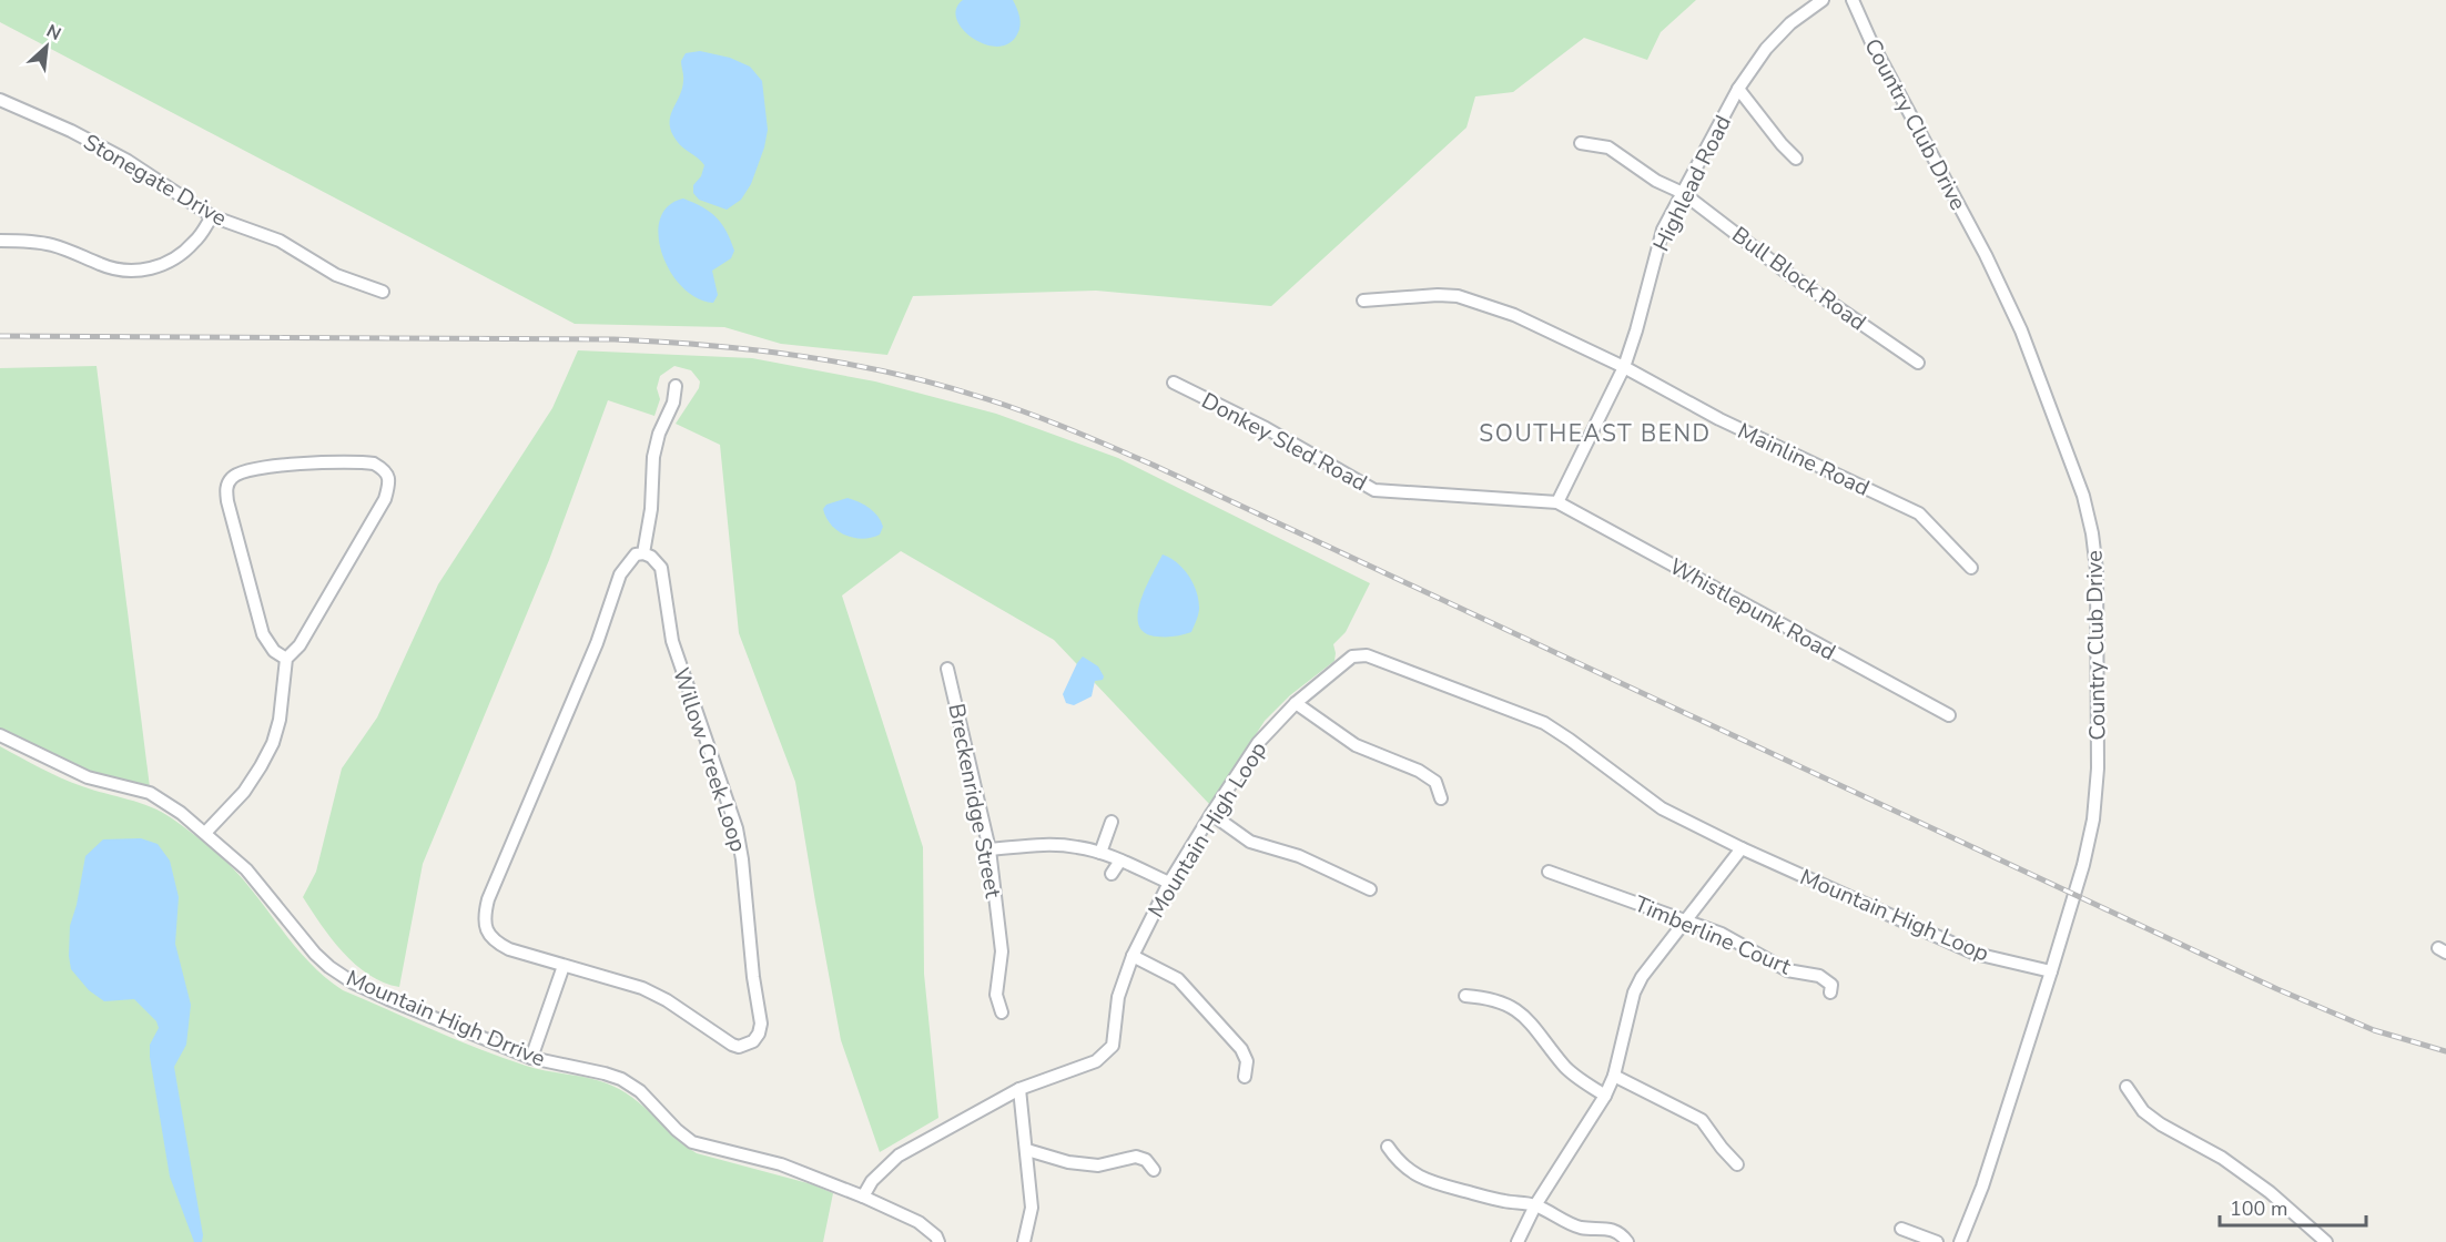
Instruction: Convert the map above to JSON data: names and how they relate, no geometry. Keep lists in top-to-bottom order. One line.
{"streets":{"street":["Country Club Drive","Stonegate Drive","Highlead Road","Bull Block Road","Donkey Sled Road","Mainline Road","Whistlepunk Road","Willow Creek Loop","Breckenridge Street","Mountain High Loop","Timberline Court","Mountain High Drrive"]},"crossings":[["Country Club Drive","Mountain High Loop"],["Highlead Road","Bull Block Road"],["Highlead Road","Donkey Sled Road"],["Highlead Road","Mainline Road"],["Highlead Road","Whistlepunk Road"],["Donkey Sled Road","Whistlepunk Road"],["Mountain High Loop","Mountain High Drrive"]],"districts":["SOUTHEAST BEND"],"scale_bar":"100 m","north":"top right"}
